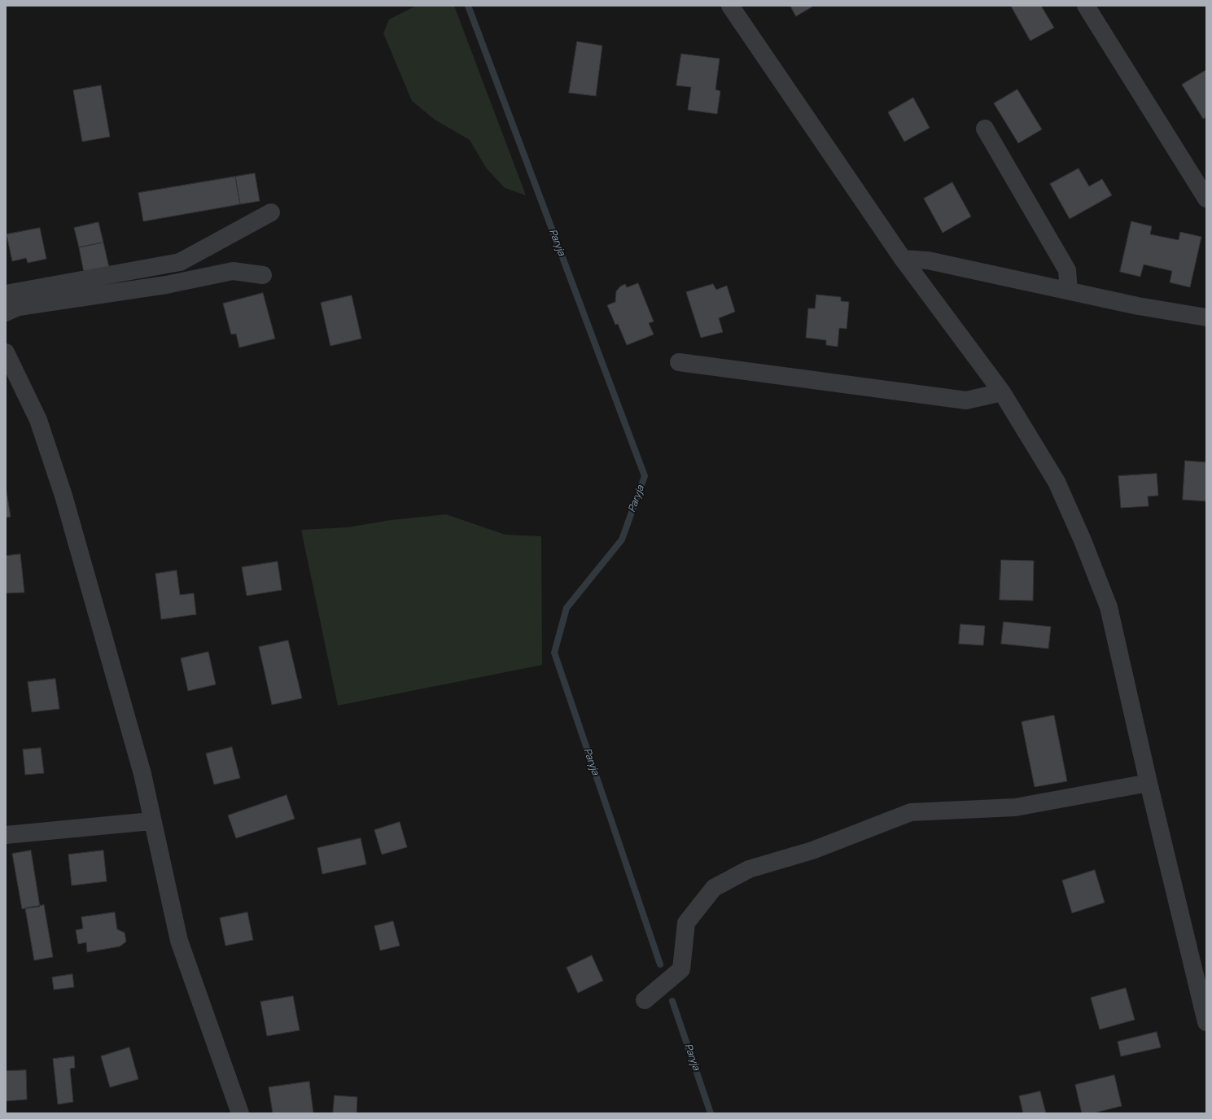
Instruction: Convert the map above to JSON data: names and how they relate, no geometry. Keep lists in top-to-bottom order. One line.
{"water":["Paryja"]}
